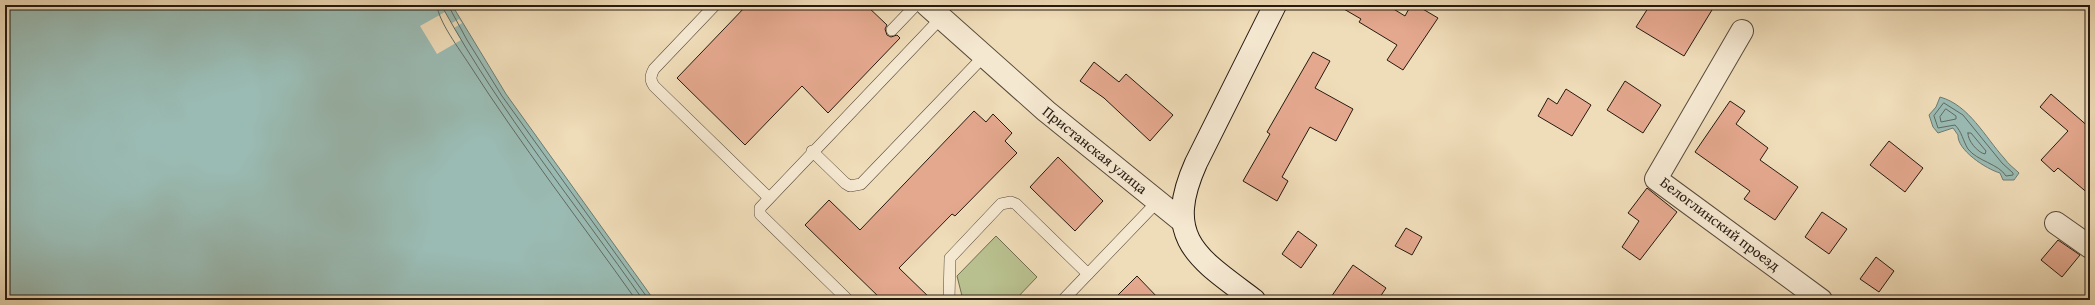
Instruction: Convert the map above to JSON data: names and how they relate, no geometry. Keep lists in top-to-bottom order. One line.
{"streets":{"street":["Пристанская улица","Белоглинский проезд"]}}
